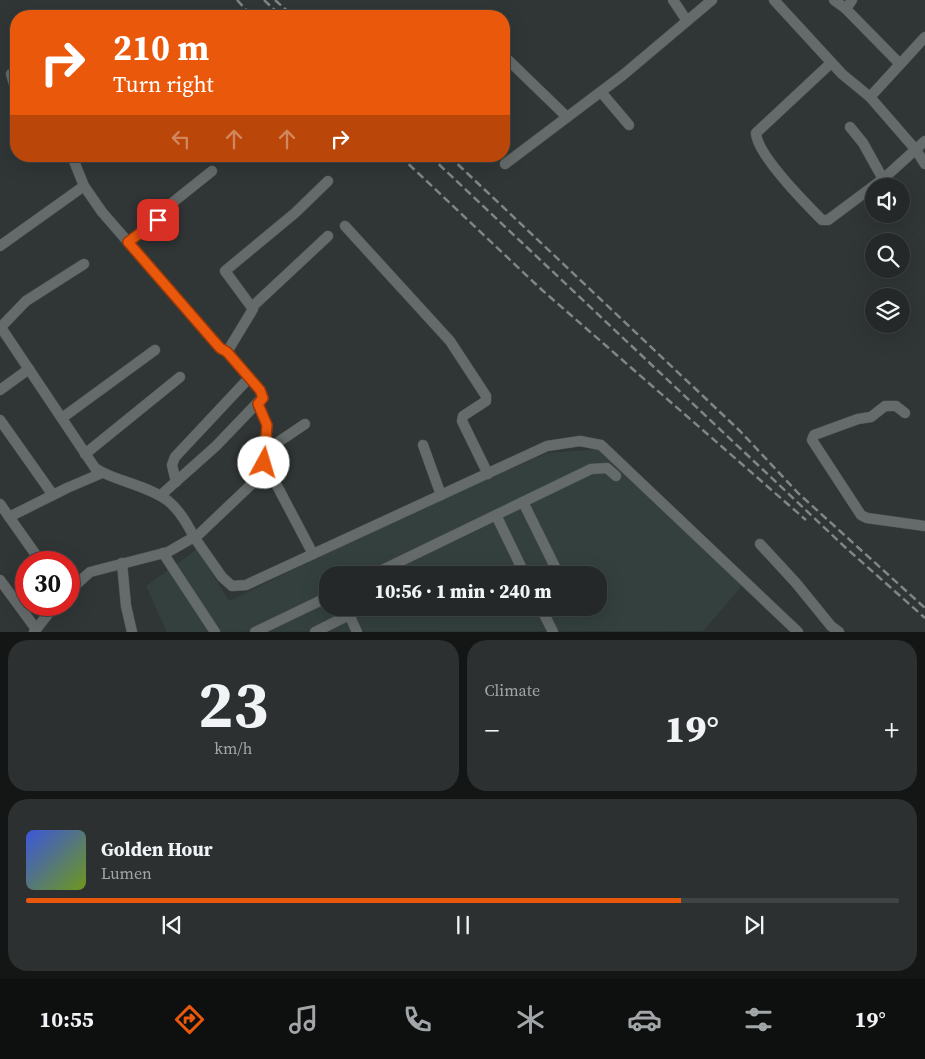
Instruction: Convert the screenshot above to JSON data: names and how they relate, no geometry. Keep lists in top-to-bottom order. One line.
{"page":{"turn":["210 m","Turn right"],"limit":"30","trip":"10:56 · 1 min · 240 m","tile":[["23","km/h"],"Climate"],"heat":["−","19°","+"],"song":["Golden Hour","Lumen"],"tabs":["10:55","19°"]}}
